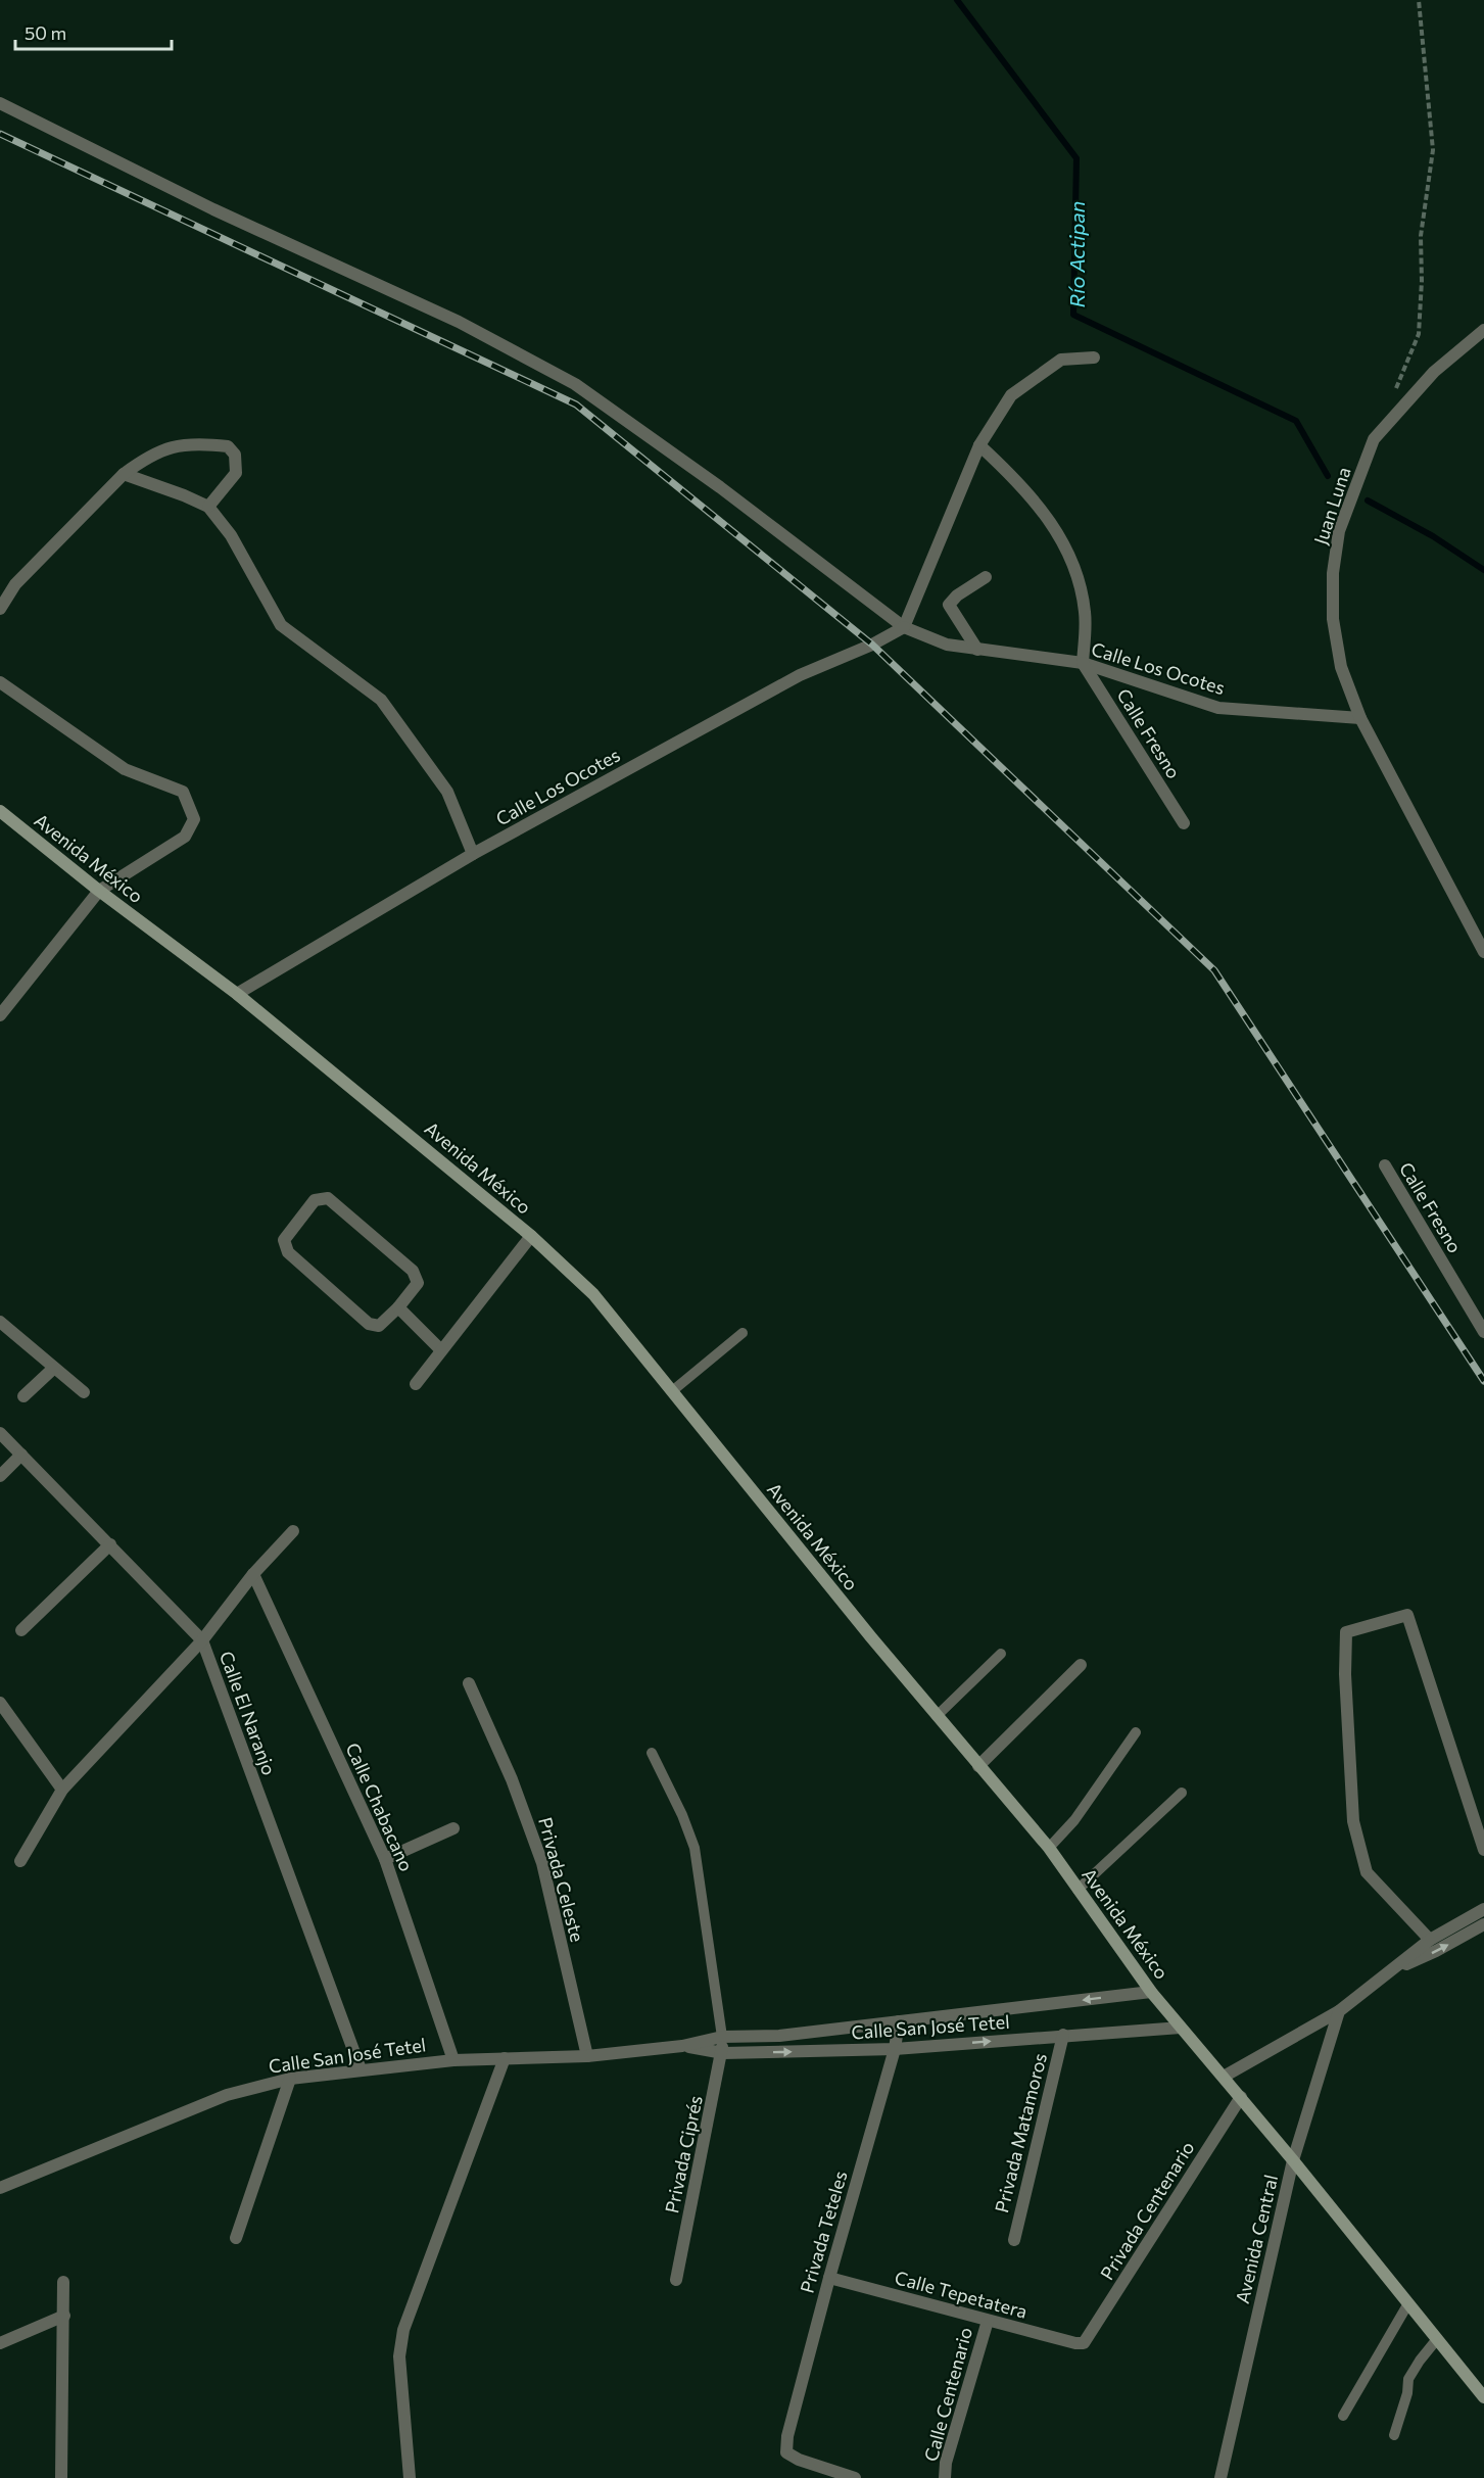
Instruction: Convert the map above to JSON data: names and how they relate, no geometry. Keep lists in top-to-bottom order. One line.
{"streets":{"main road":["Avenida México"],"street":["Juan Luna","Calle Los Ocotes","Calle Fresno","Calle El Naranjo","Calle Chabacano","Privada Celeste","Calle San José Tetel","Privada Matamoros","Privada Ciprés","Privada Centenario","Privada Teteles","Avenida Central","Calle Tepetatera","Calle Centenario"]},"crossings":[["Juan Luna","Calle Los Ocotes"],["Calle Los Ocotes","Calle Fresno"],["Calle Los Ocotes","Avenida México"],["Avenida México","Calle San José Tetel"],["Avenida México","Privada Centenario"],["Avenida México","Avenida Central"],["Calle El Naranjo","Calle San José Tetel"],["Calle Chabacano","Calle San José Tetel"],["Privada Celeste","Calle San José Tetel"],["Calle San José Tetel","Privada Matamoros"],["Calle San José Tetel","Privada Ciprés"],["Calle San José Tetel","Privada Teteles"],["Privada Centenario","Calle Tepetatera"],["Privada Teteles","Calle Tepetatera"],["Calle Tepetatera","Calle Centenario"]],"water":["Río Actipan"],"scale_bar":"50 m"}
